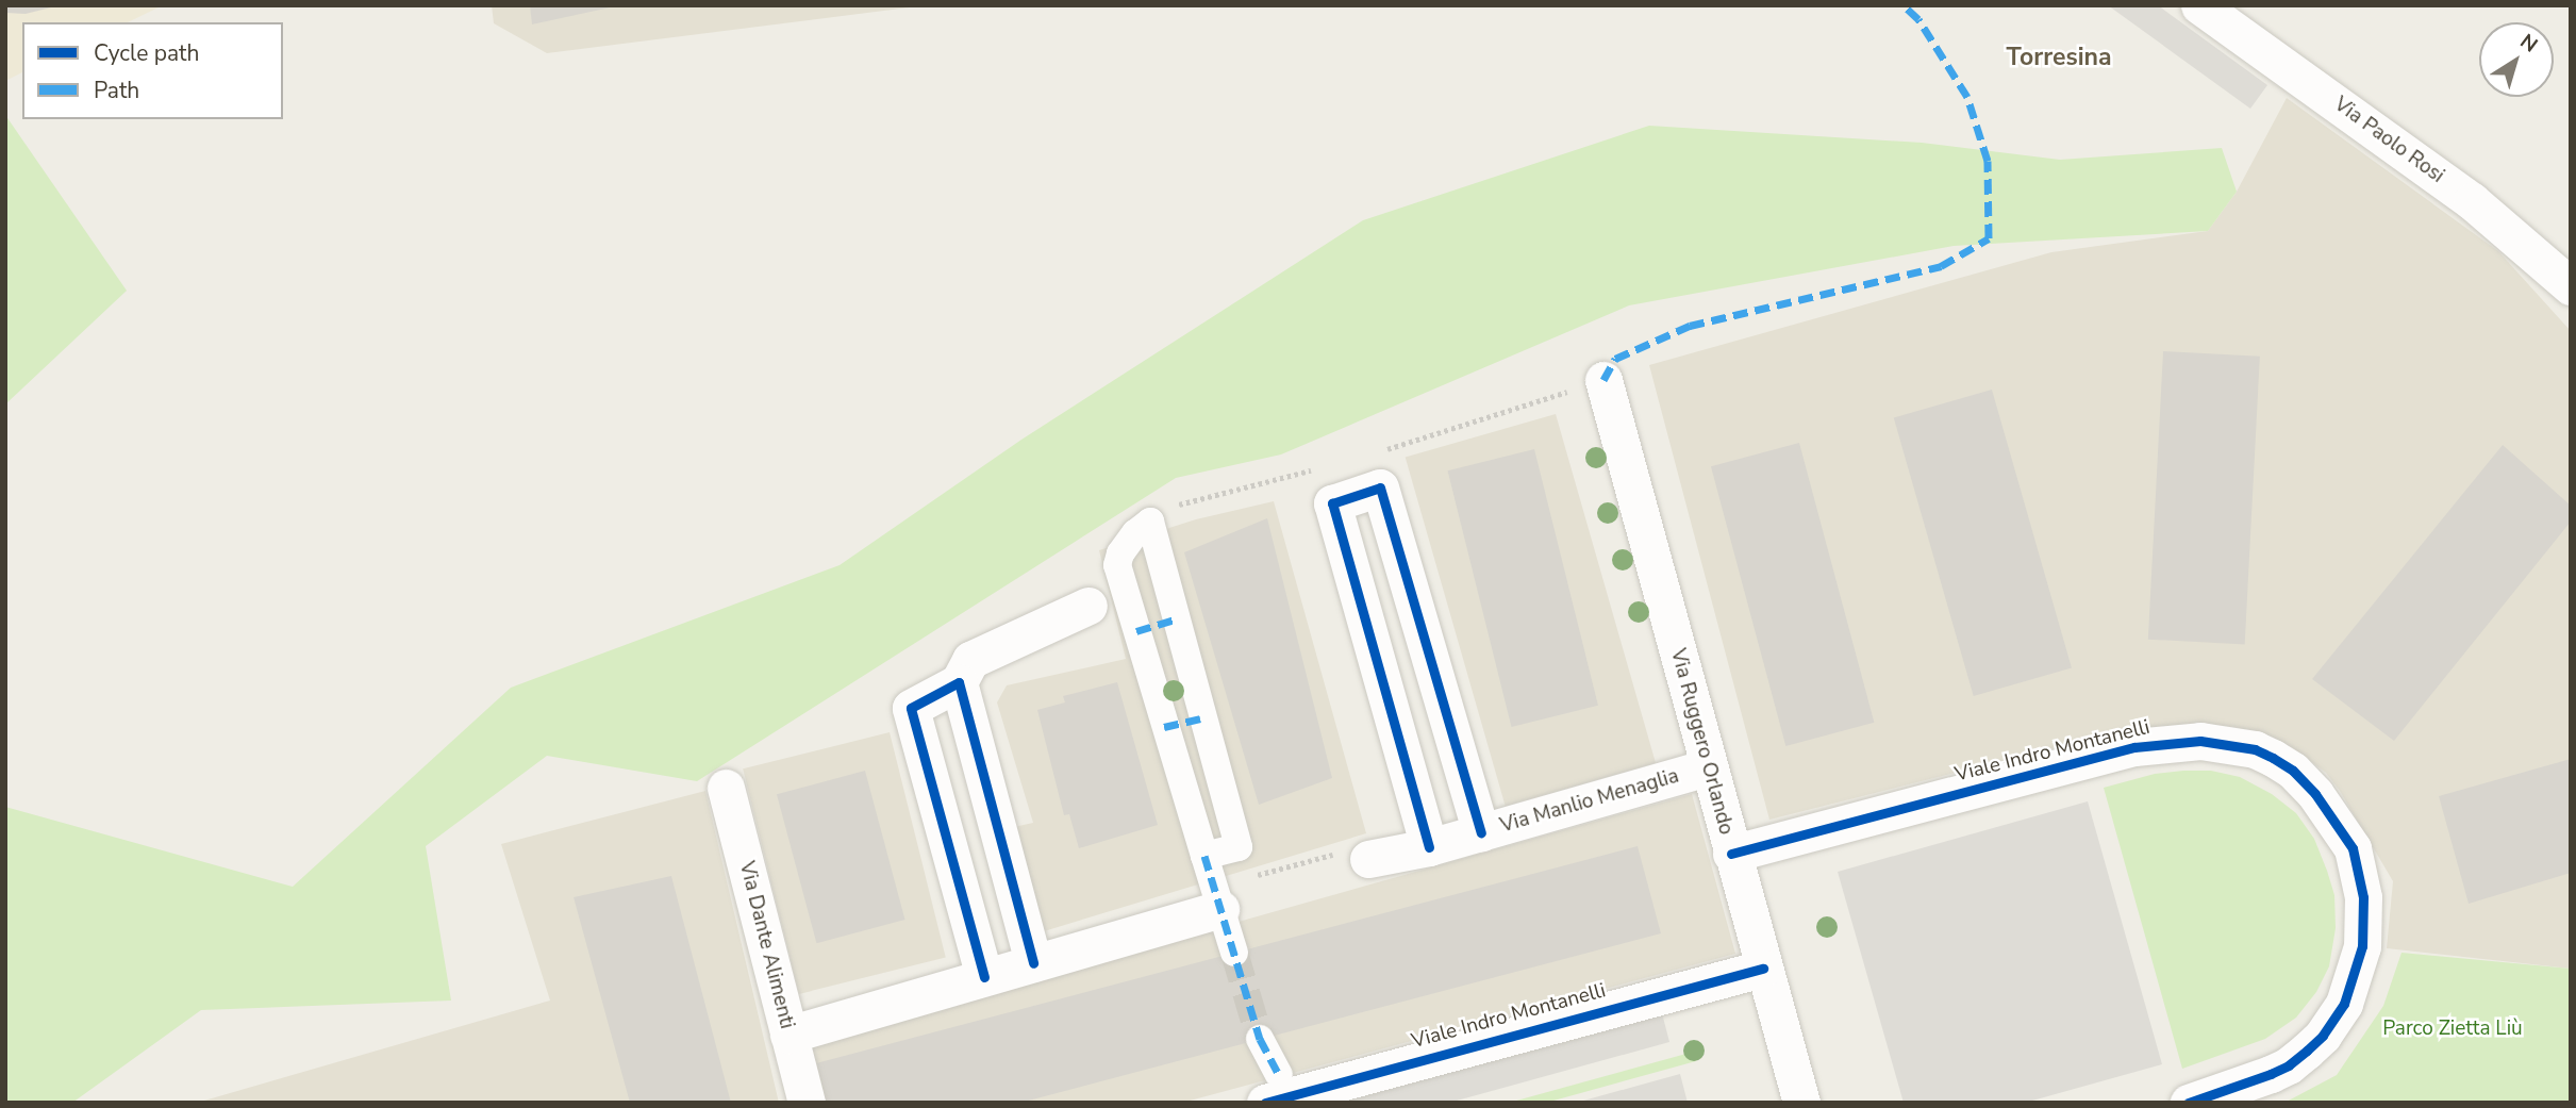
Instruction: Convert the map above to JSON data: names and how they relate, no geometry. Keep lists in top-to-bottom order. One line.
{"streets":{"street":["Via Paolo Rosi","Via Ruggero Orlando","Viale Indro Montanelli","Via Manlio Menaglia","Via Dante Alimenti"]},"crossings":[["Via Ruggero Orlando","Viale Indro Montanelli"],["Via Ruggero Orlando","Via Manlio Menaglia"]],"districts":["Torresina"],"parks":["Parco Zietta Liù"],"legend":["Cycle path","Path"],"north":"top right"}
